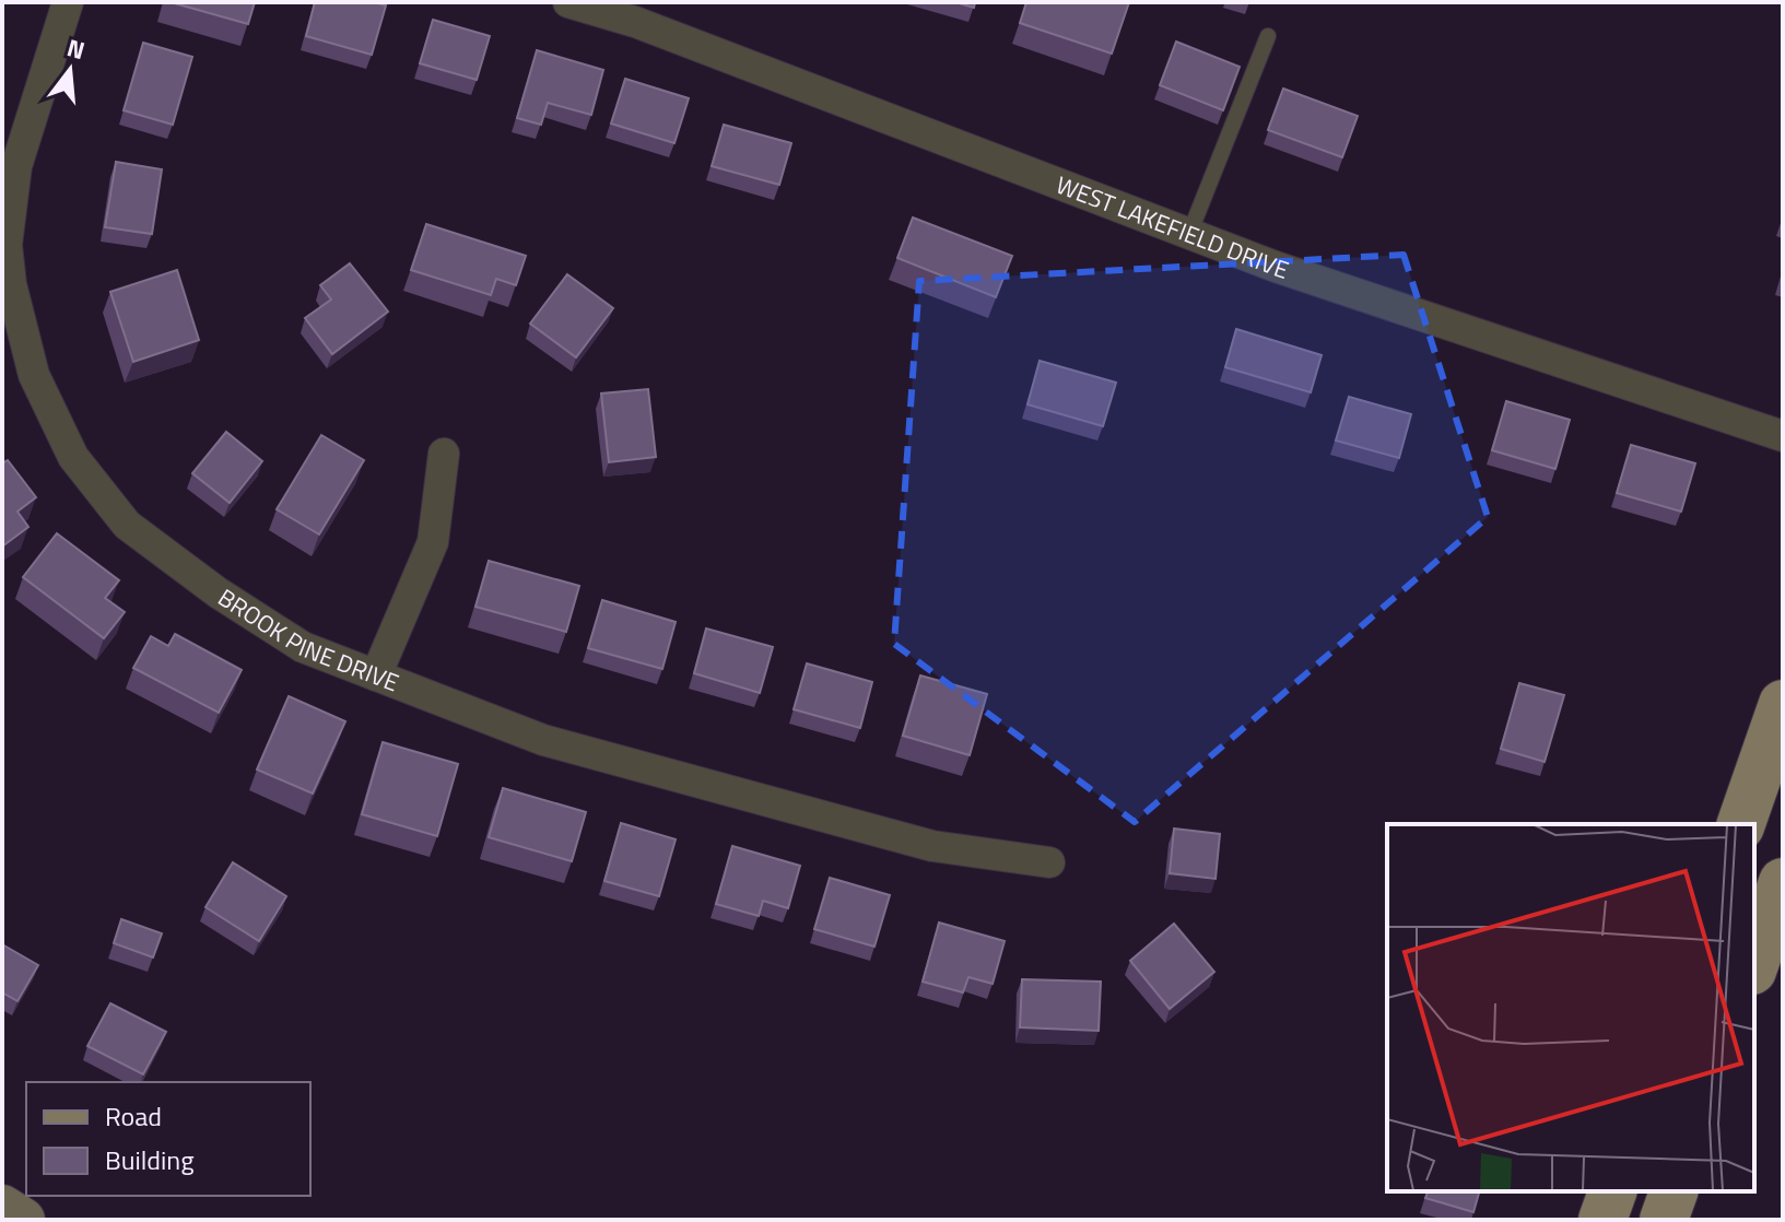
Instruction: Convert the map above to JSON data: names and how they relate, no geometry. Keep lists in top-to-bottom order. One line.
{"streets":{"street":["WEST LAKEFIELD DRIVE","BROOK PINE DRIVE"]},"legend":["Road","Building"],"north":"top"}
